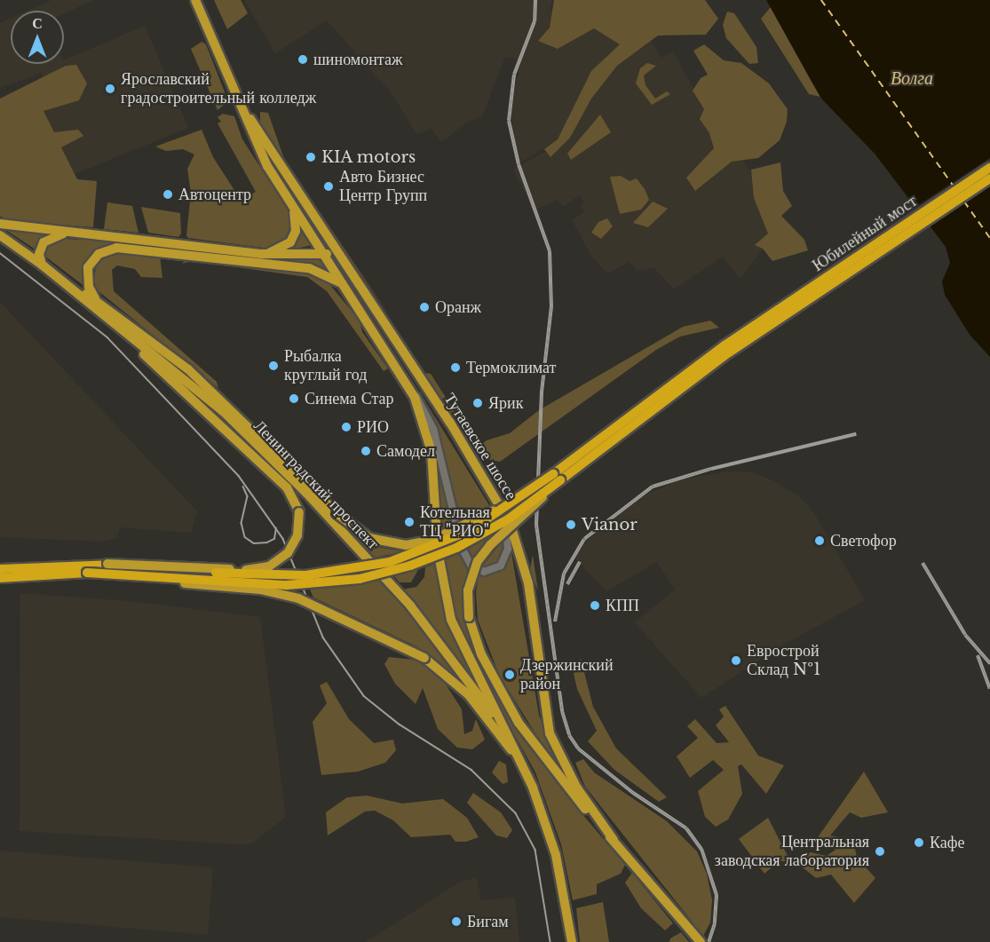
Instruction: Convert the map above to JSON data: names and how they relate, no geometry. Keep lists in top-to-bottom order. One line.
{"streets":{"highway":["Юбилейный мост"],"main road":["Тутаевское шоссе","Ленинградский проспект"]},"crossings":[["Тутаевское шоссе","Ленинградский проспект"]],"water":["Волга"],"places":["шиномонтаж","Ярославский градостроительный колледж","KIA motors","Авто Бизнес Центр Групп","Автоцентр","Оранж","Рыбалка круглый год","Термоклимат","Синема Стар","Ярик","РИО","Самодел","Котельная ТЦ \"РИО\"","Vianor","Светофор","КПП","Еврострой Склад №1","Дзержинский район","Кафе","Центральная заводская лаборатория","Бигам"],"north":"top"}
